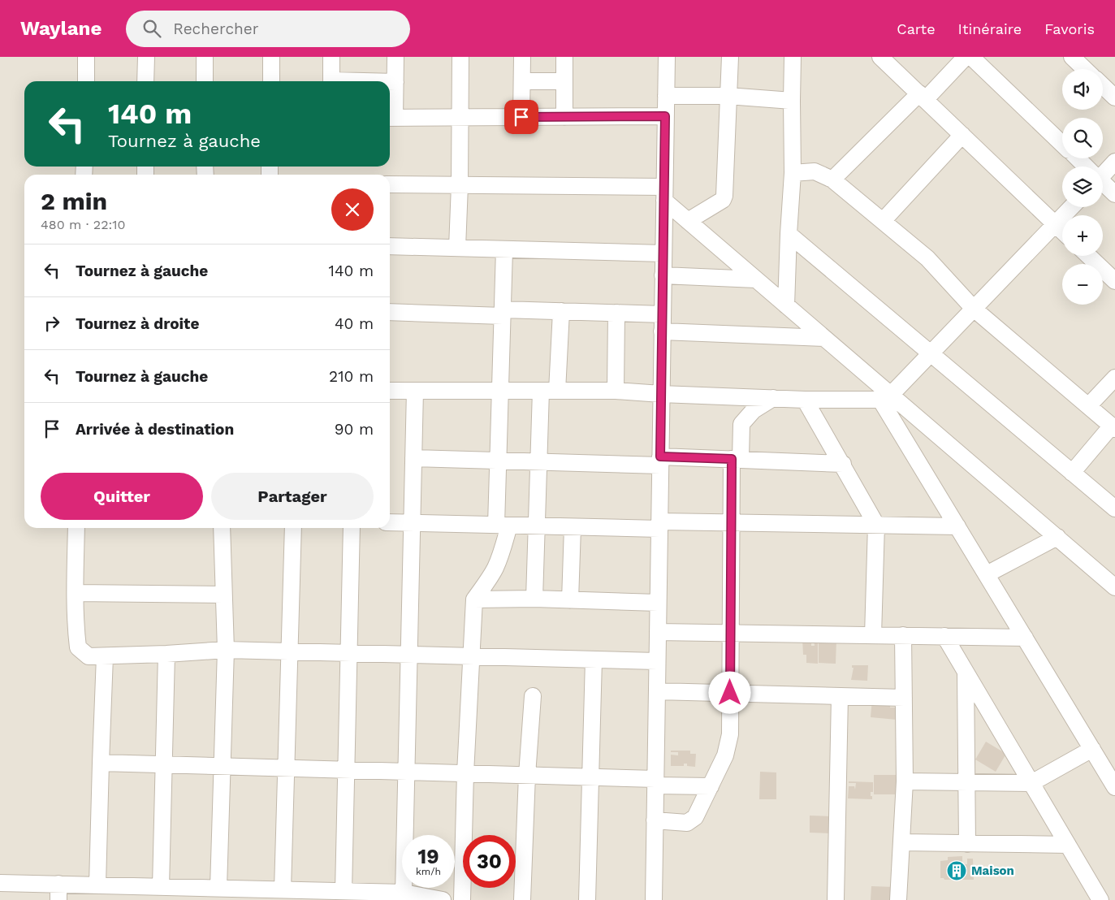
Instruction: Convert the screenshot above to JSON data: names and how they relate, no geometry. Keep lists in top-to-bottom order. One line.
{"places":{"building":["Maison"]},"page":{"header":"Waylane","search":"Rechercher","nav":["Carte","Itinéraire","Favoris"],"map_buttons":["+","−"],"turn":["140 m","Tournez à gauche"],"heading":["2 min","480 m · 22:10"],"list":[{"name":"Tournez à gauche","value":"140 m"},{"name":"Tournez à droite","value":"40 m"},{"name":"Tournez à gauche","value":"210 m"},{"name":"Arrivée à destination","value":"90 m"}],"buttons":["Quitter","Partager"],"speed":"19 km/h","limit":"30"}}
